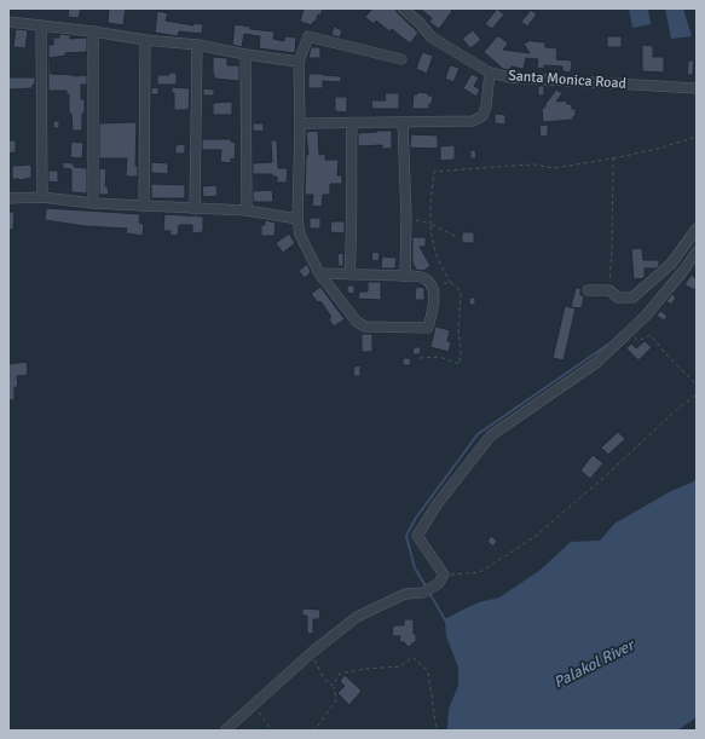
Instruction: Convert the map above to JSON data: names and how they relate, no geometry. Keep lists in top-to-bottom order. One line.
{"streets":{"street":["Santa Monica Road"]},"water":["Palakol River"]}
